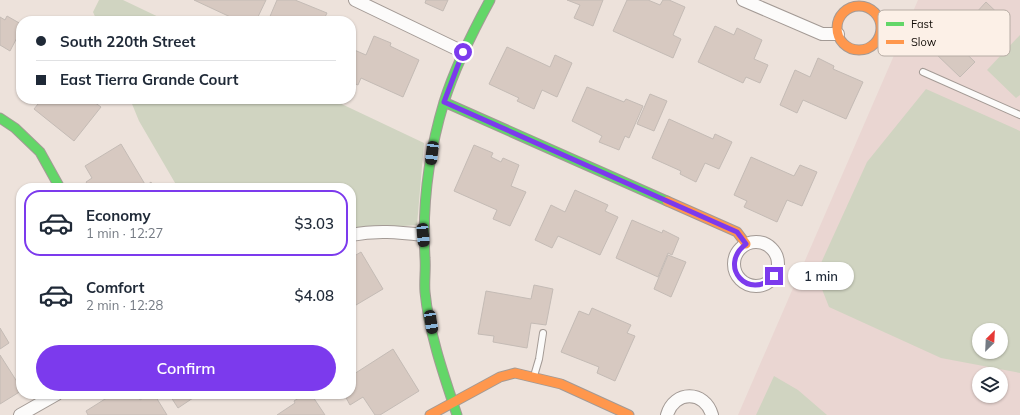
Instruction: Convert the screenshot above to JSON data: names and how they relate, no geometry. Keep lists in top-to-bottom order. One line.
{"legend":["Fast","Slow"],"north":"top right","page":{"banner":["South 220th Street","East Tierra Grande Court"],"list":[{"name":"Economy","note":"1 min · 12:27","value":"$3.03"},{"name":"Comfort","note":"2 min · 12:28","value":"$4.08"}],"bubble":"1 min","buttons":"Confirm"}}
